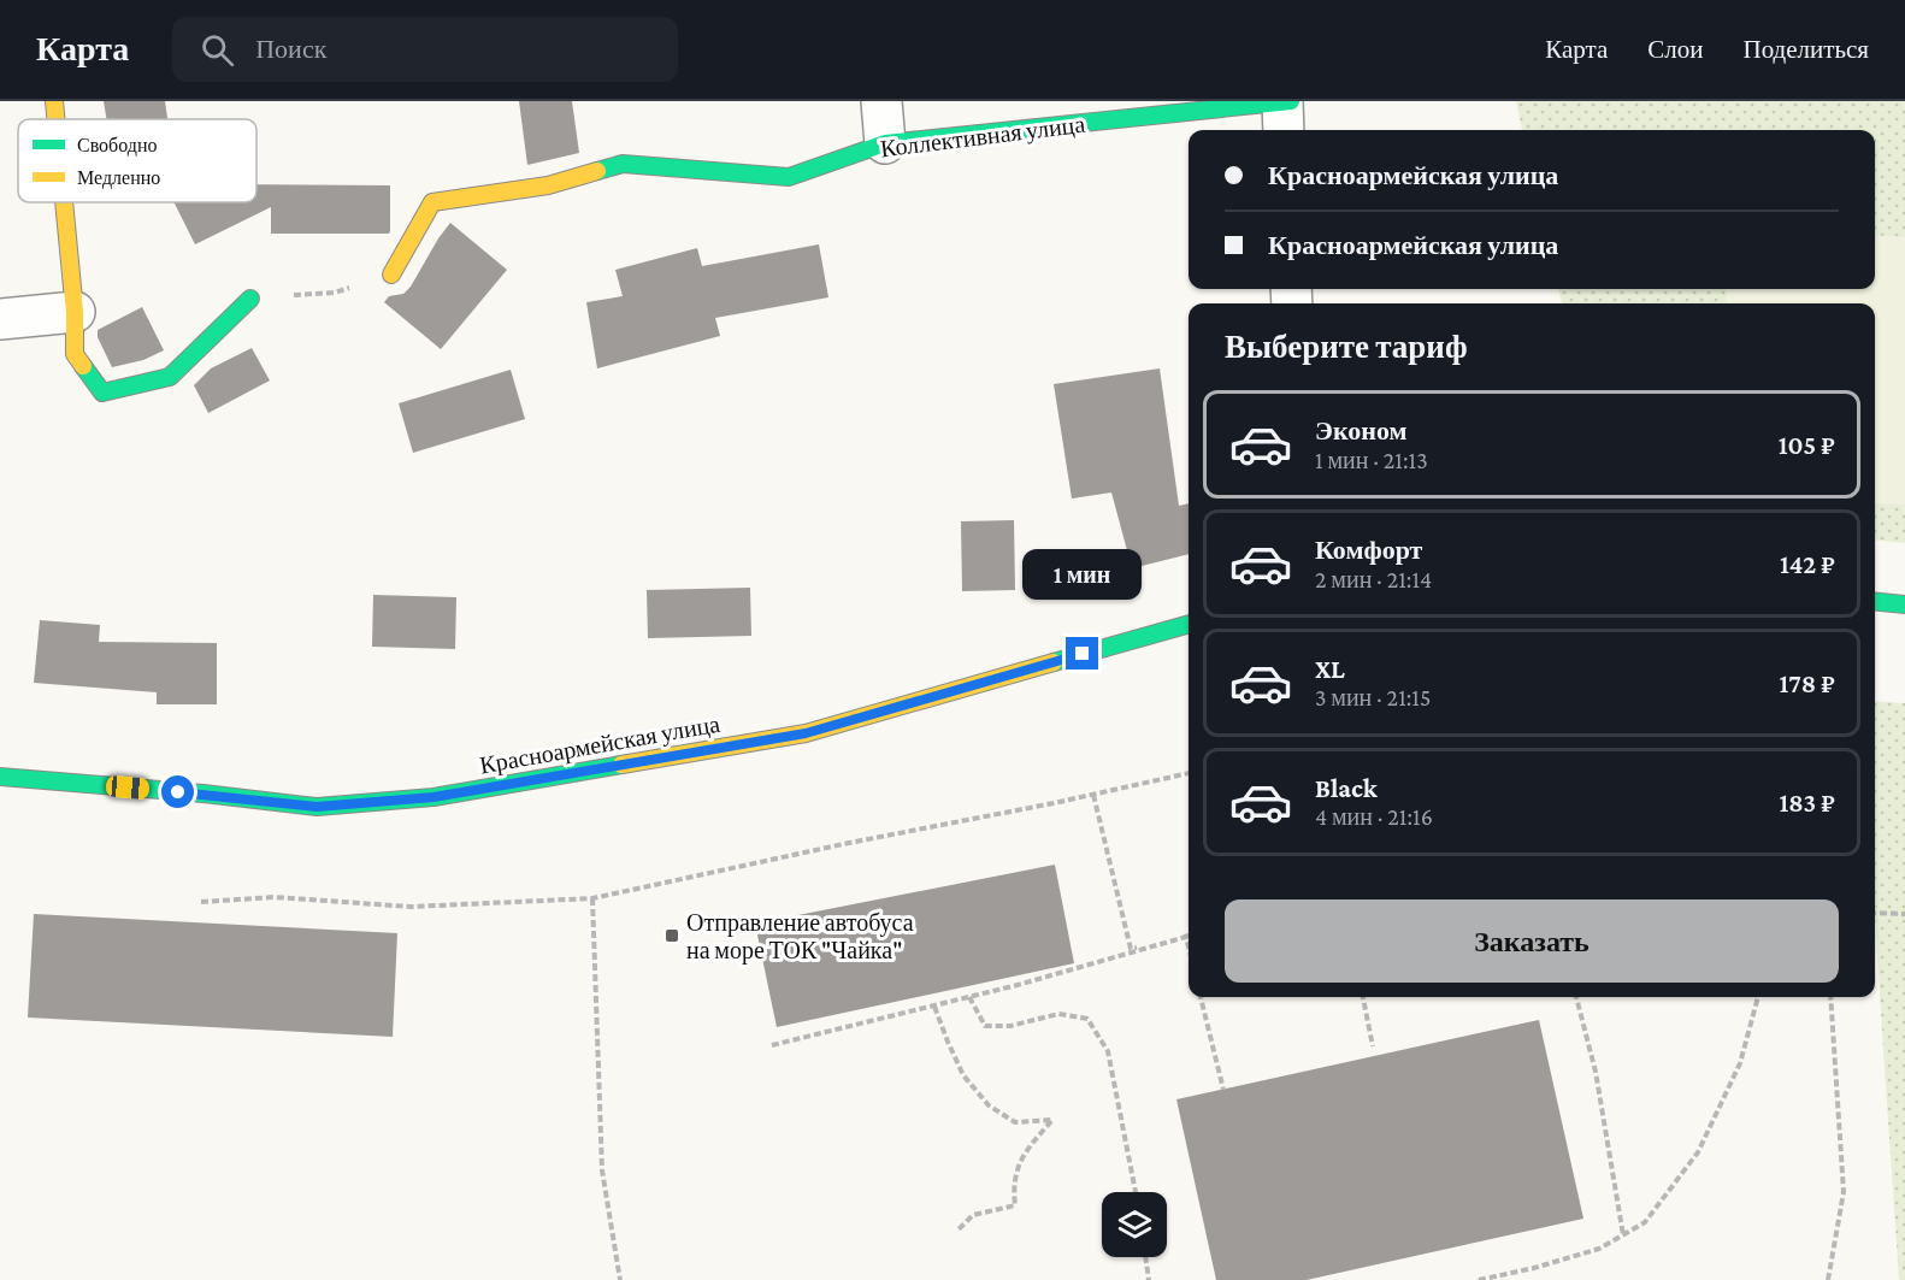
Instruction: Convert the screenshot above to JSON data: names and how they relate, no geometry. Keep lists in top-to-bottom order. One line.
{"streets":{"street":["Коллективная улица","Красноармейская улица"]},"places":{"transit":["Отправление автобуса на море ТОК \"Чайка\""]},"legend":["Свободно","Медленно"],"page":{"header":"Карта","search":"Поиск","nav":["Карта","Слои","Поделиться"],"banner":["Красноармейская улица","Красноармейская улица"],"heading":"Выберите тариф","list":[{"name":"Эконом","note":"1 мин · 21:13","value":"105 ₽"},{"name":"Комфорт","note":"2 мин · 21:14","value":"142 ₽"},{"name":"XL","note":"3 мин · 21:15","value":"178 ₽"},{"name":"Black","note":"4 мин · 21:16","value":"183 ₽"}],"bubble":"1 мин","buttons":"Заказать"}}
